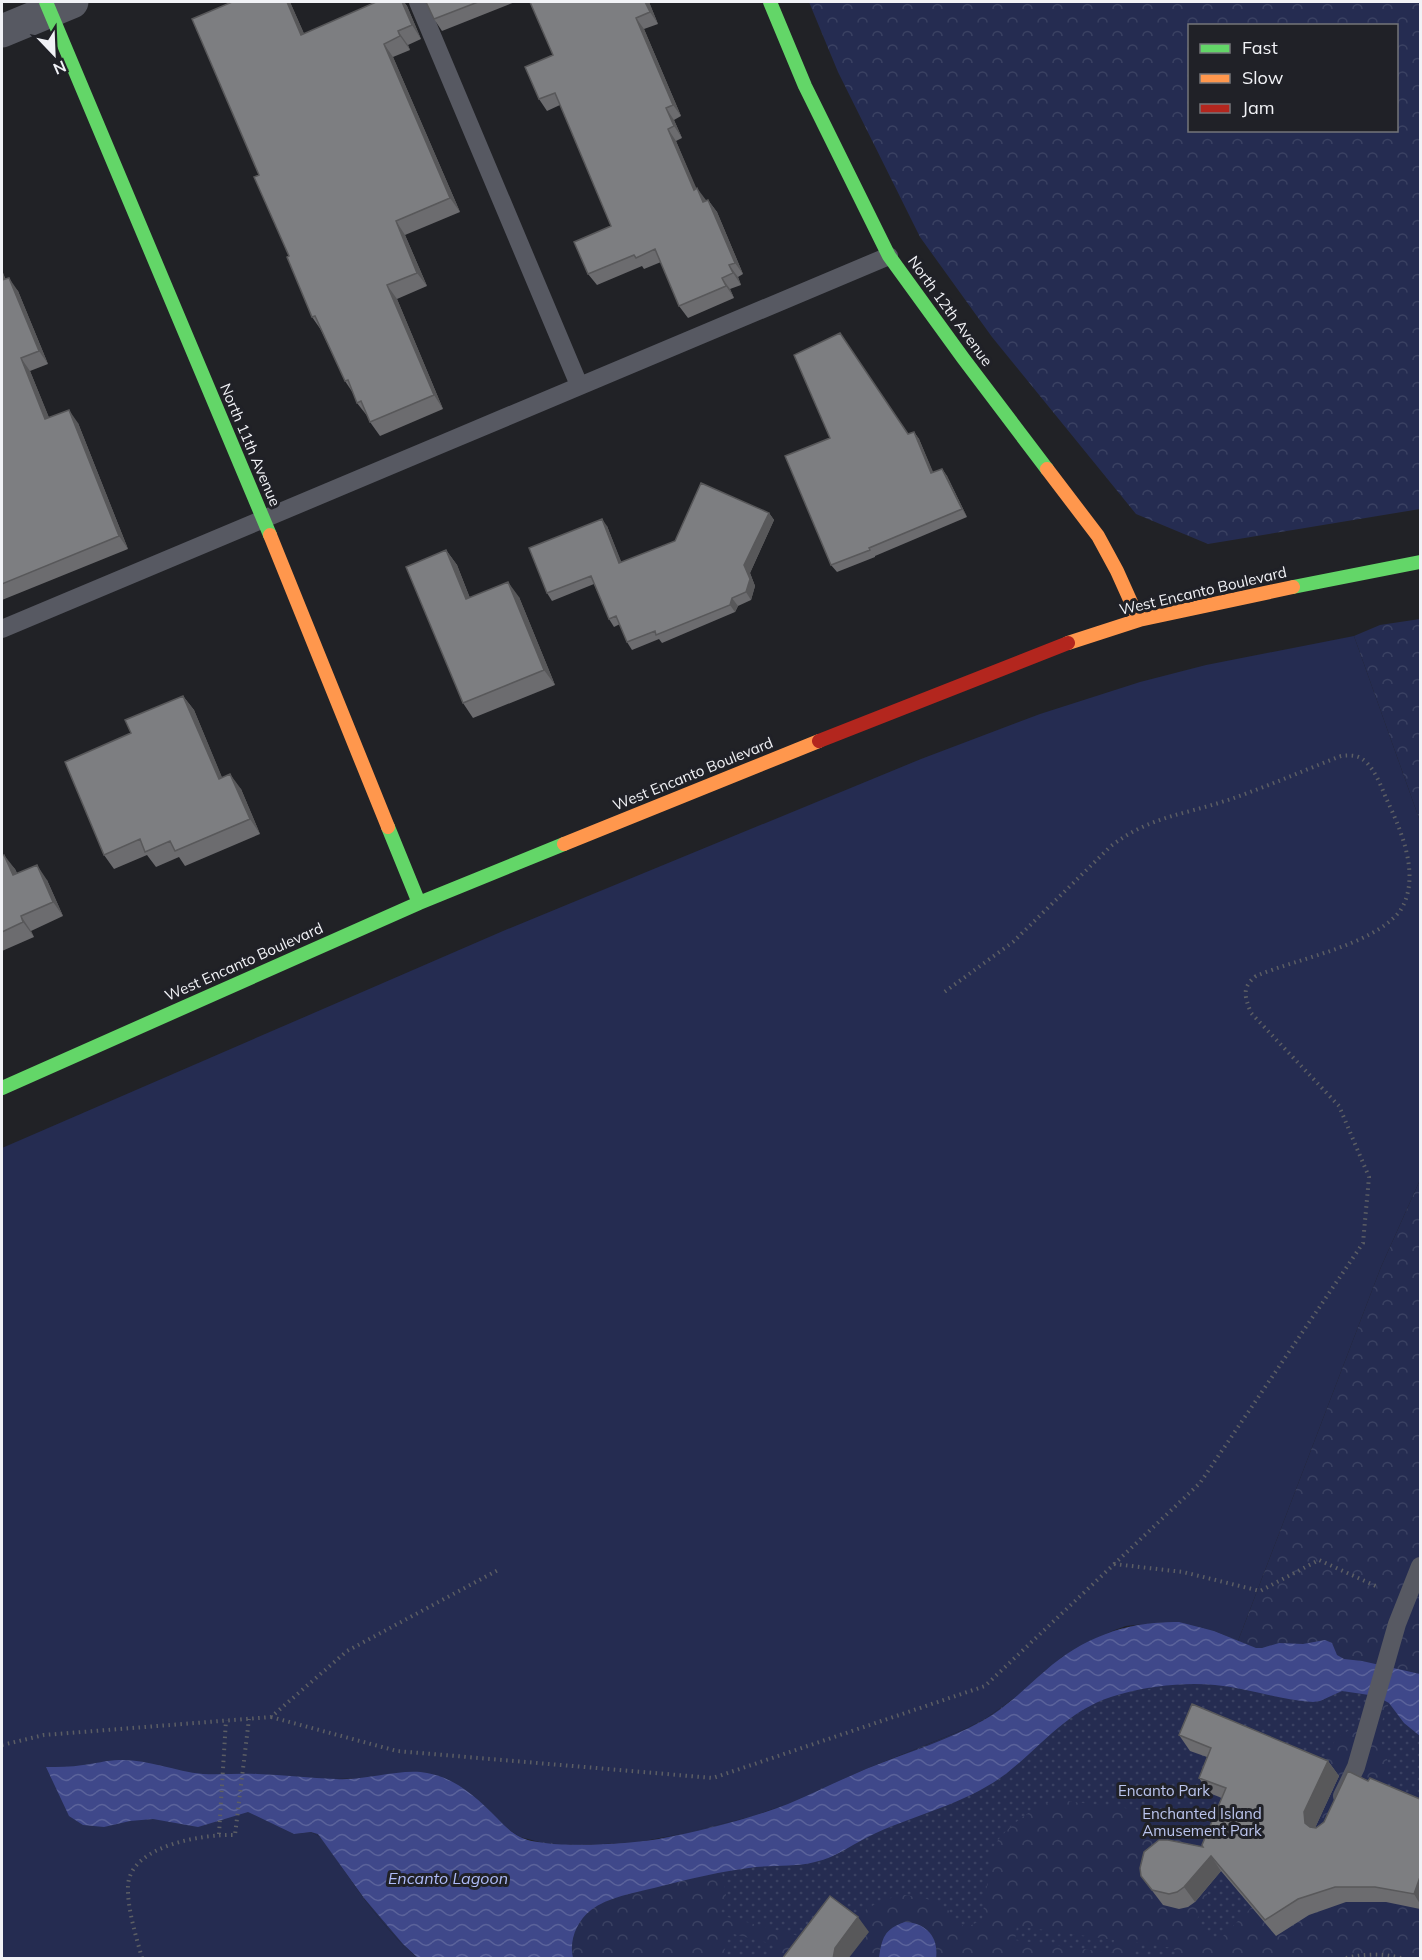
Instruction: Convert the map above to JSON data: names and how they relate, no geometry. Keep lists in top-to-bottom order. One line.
{"streets":{"street":["North 12th Avenue","North 11th Avenue","West Encanto Boulevard"]},"crossings":[["North 12th Avenue","West Encanto Boulevard"],["North 11th Avenue","West Encanto Boulevard"]],"water":["Encanto Lagoon"],"parks":["Encanto Park","Enchanted Island Amusement Park"],"legend":["Fast","Slow","Jam"],"north":"bottom right"}
